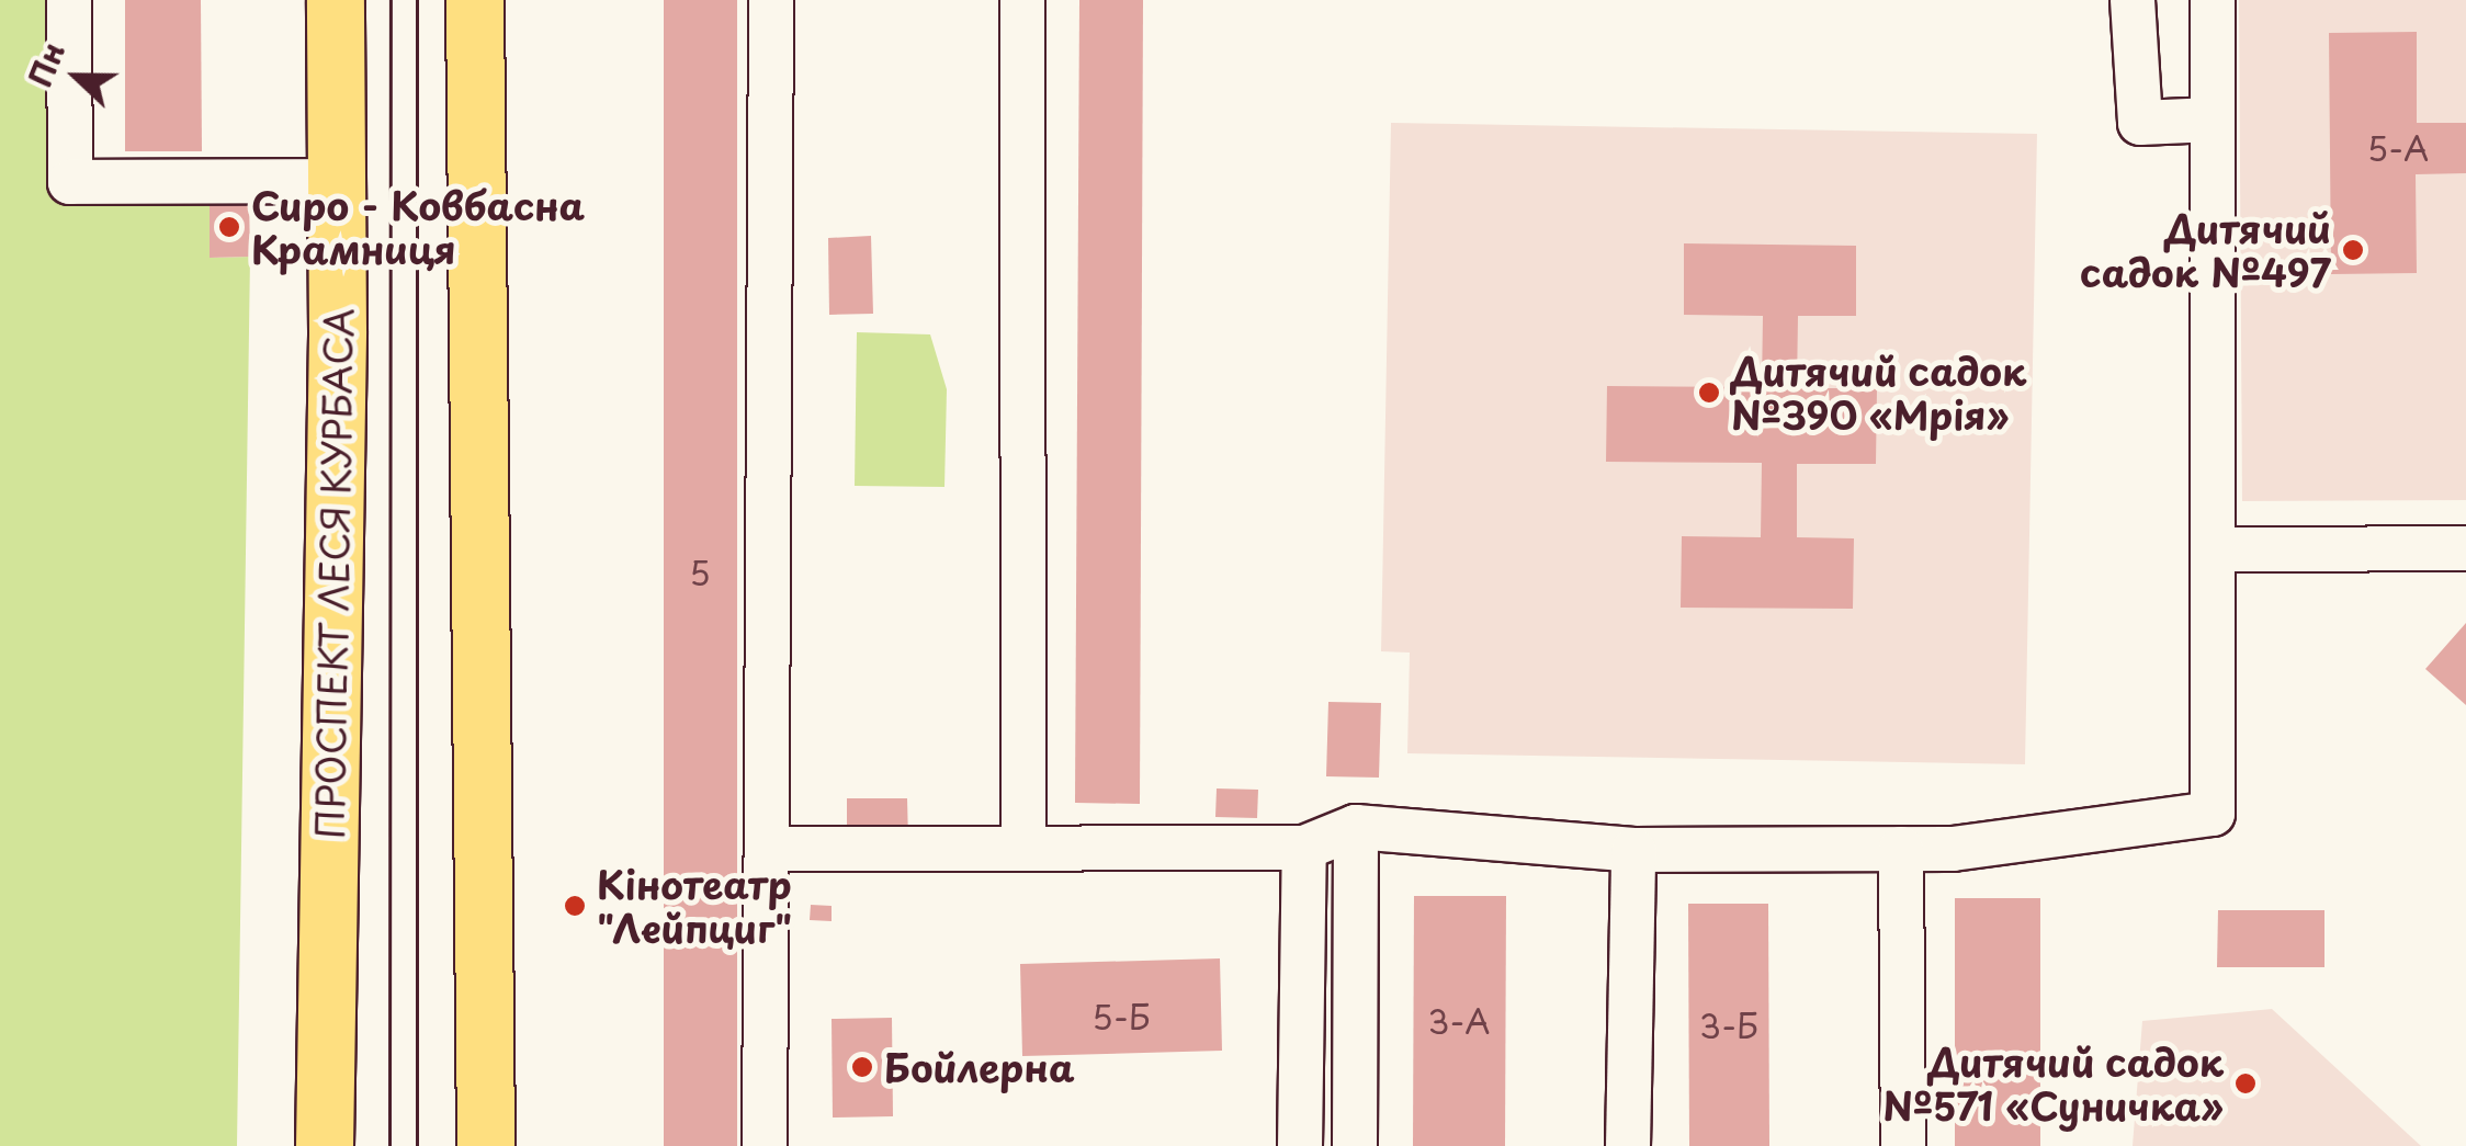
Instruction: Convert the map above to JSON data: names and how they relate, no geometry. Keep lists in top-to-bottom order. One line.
{"streets":{"main road":["ПРОСПЕКТ ЛЕСЯ КУРБАСА"]},"places":["Сиро - Ковбасна Крамниця","Дитячий садок №497","Дитячий садок №390 «Мрія»","Кінотеатр \"Лейпциг\"","Бойлерна","Дитячий садок №571 «Суничка»"],"house_numbers":["5-А","5","5-Б","3-А","3-Б"],"north":"left"}
